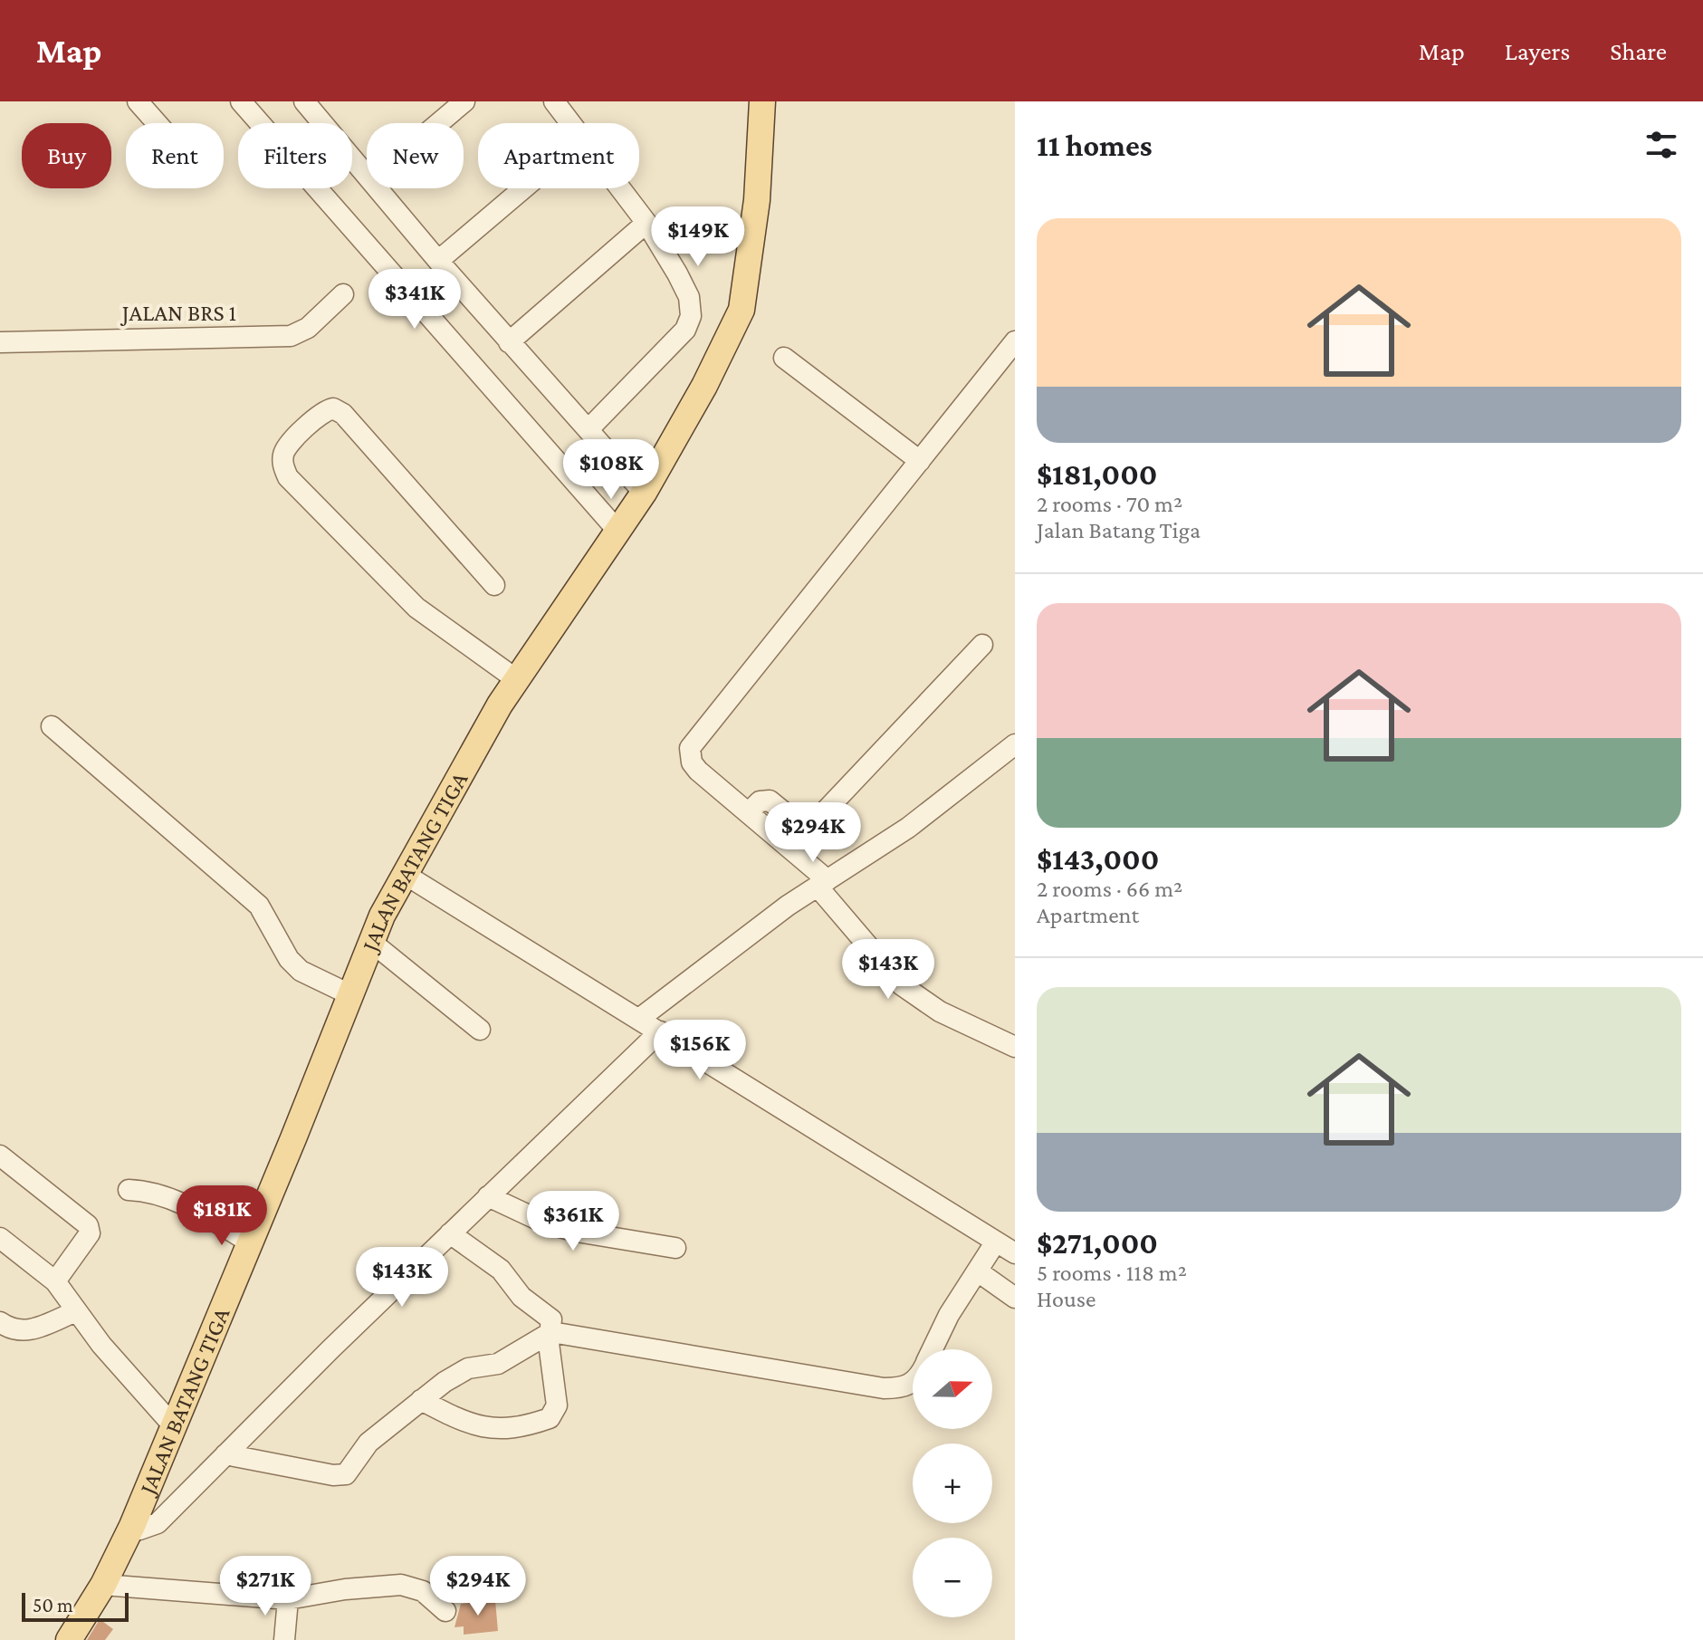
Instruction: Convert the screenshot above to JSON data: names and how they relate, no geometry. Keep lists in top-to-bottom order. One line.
{"streets":{"main road":["JALAN BATANG TIGA"],"street":["JALAN BRS 1"]},"scale_bar":"50 m","north":"right","page":{"header":"Map","nav":["Map","Layers","Share"],"heading":"11 homes","chip":["Buy","Rent","Filters","New","Apartment"],"list":[{"name":"$181,000","note":"2 rooms · 70 m² · Jalan Batang Tiga"},{"name":"$143,000","note":"2 rooms · 66 m² · Apartment"},{"name":"$271,000","note":"5 rooms · 118 m² · House"}],"price":["$149K","$341K","$108K","$294K","$143K","$156K","$181K","$361K","$143K","$271K","$294K"],"map_buttons":["+","−"],"scale":"50 m"}}
